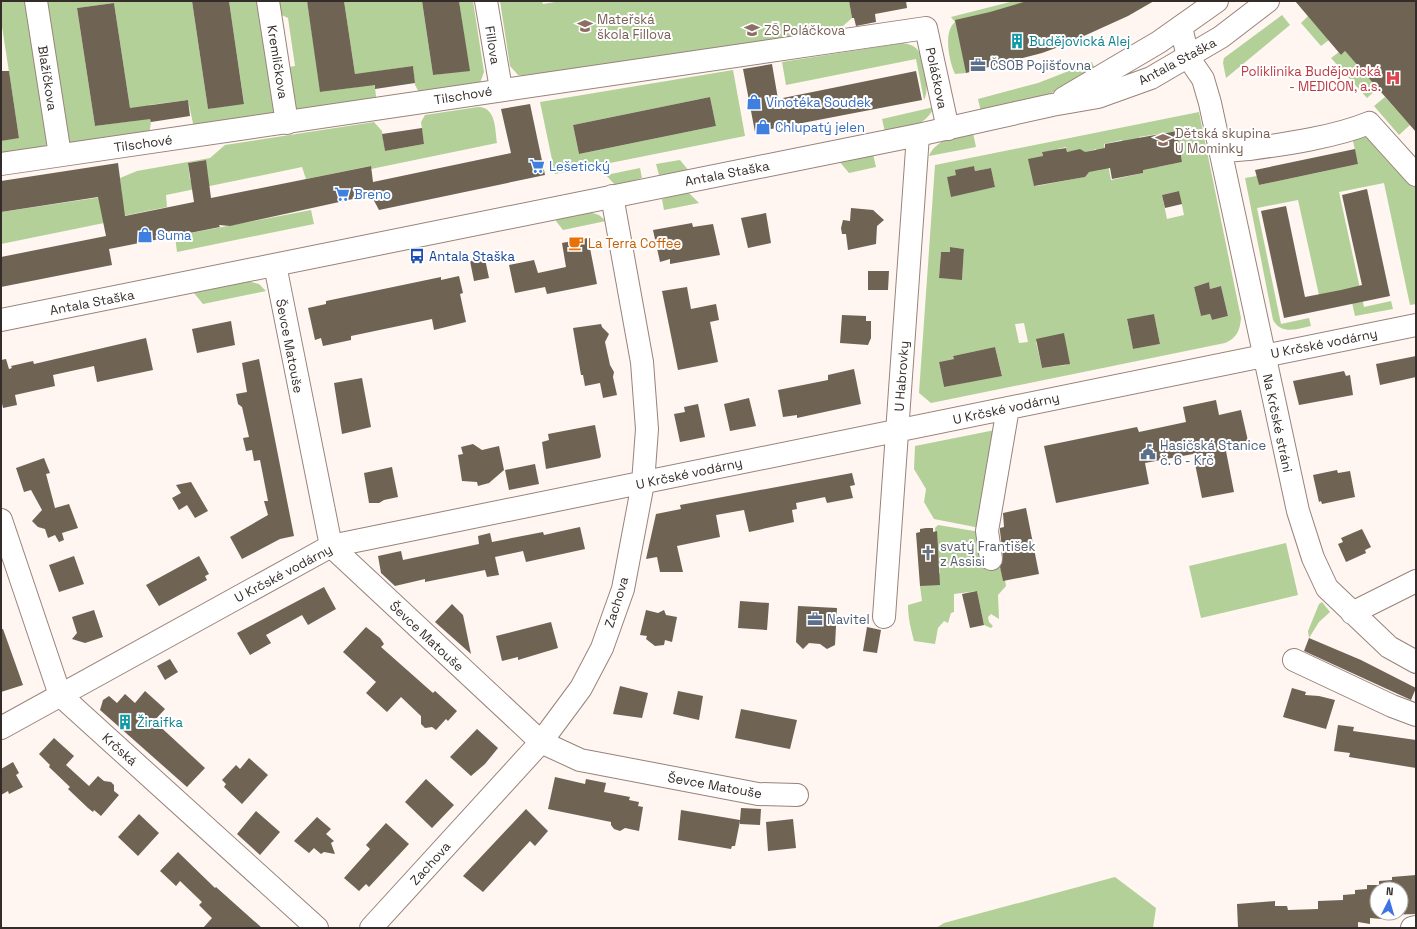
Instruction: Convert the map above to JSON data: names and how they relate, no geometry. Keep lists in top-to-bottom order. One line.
{"streets":{"street":["Fillova","Antala Staška","Kremličkova","Blažíčkova","Poláčkova","Tilschové","U Krčské vodárny","Ševce Matouše","U Habrovky","Na Krčské stráni","Zachova","Krčská"]},"crossings":[["Fillova","Tilschové"],["Antala Staška","Poláčkova"],["Antala Staška","Ševce Matouše"],["Antala Staška","U Habrovky"],["Antala Staška","Na Krčské stráni"],["Antala Staška","Zachova"],["Kremličkova","Tilschové"],["Blažíčkova","Tilschové"],["Poláčkova","Tilschové"],["U Krčské vodárny","Ševce Matouše"],["U Krčské vodárny","U Habrovky"],["U Krčské vodárny","Na Krčské stráni"],["U Krčské vodárny","Zachova"],["U Krčské vodárny","Krčská"],["Ševce Matouše","Zachova"]],"places":{"school or university":["Mateřská škola Fillova","ZŠ Poláčkova","Dětská skupina U Mominky"],"building":["Budějovická Alej","Žiraifka"],"office":["ČSOB Pojišťovna","Navitel"],"hospital":["Poliklinika Budějovická - MEDICON, a.s."],"shop":["Vinotéka Soudek","Chlupatý jelen","Suma"],"supermarket":["Lešetický","Breno"],"cafe":["La Terra Coffee"],"bus stop":["Antala Staška"],"public building":["Hasičská Stanice č. 6 - Krč"],"church":["svatý František z Assisi"]},"north":"top"}
